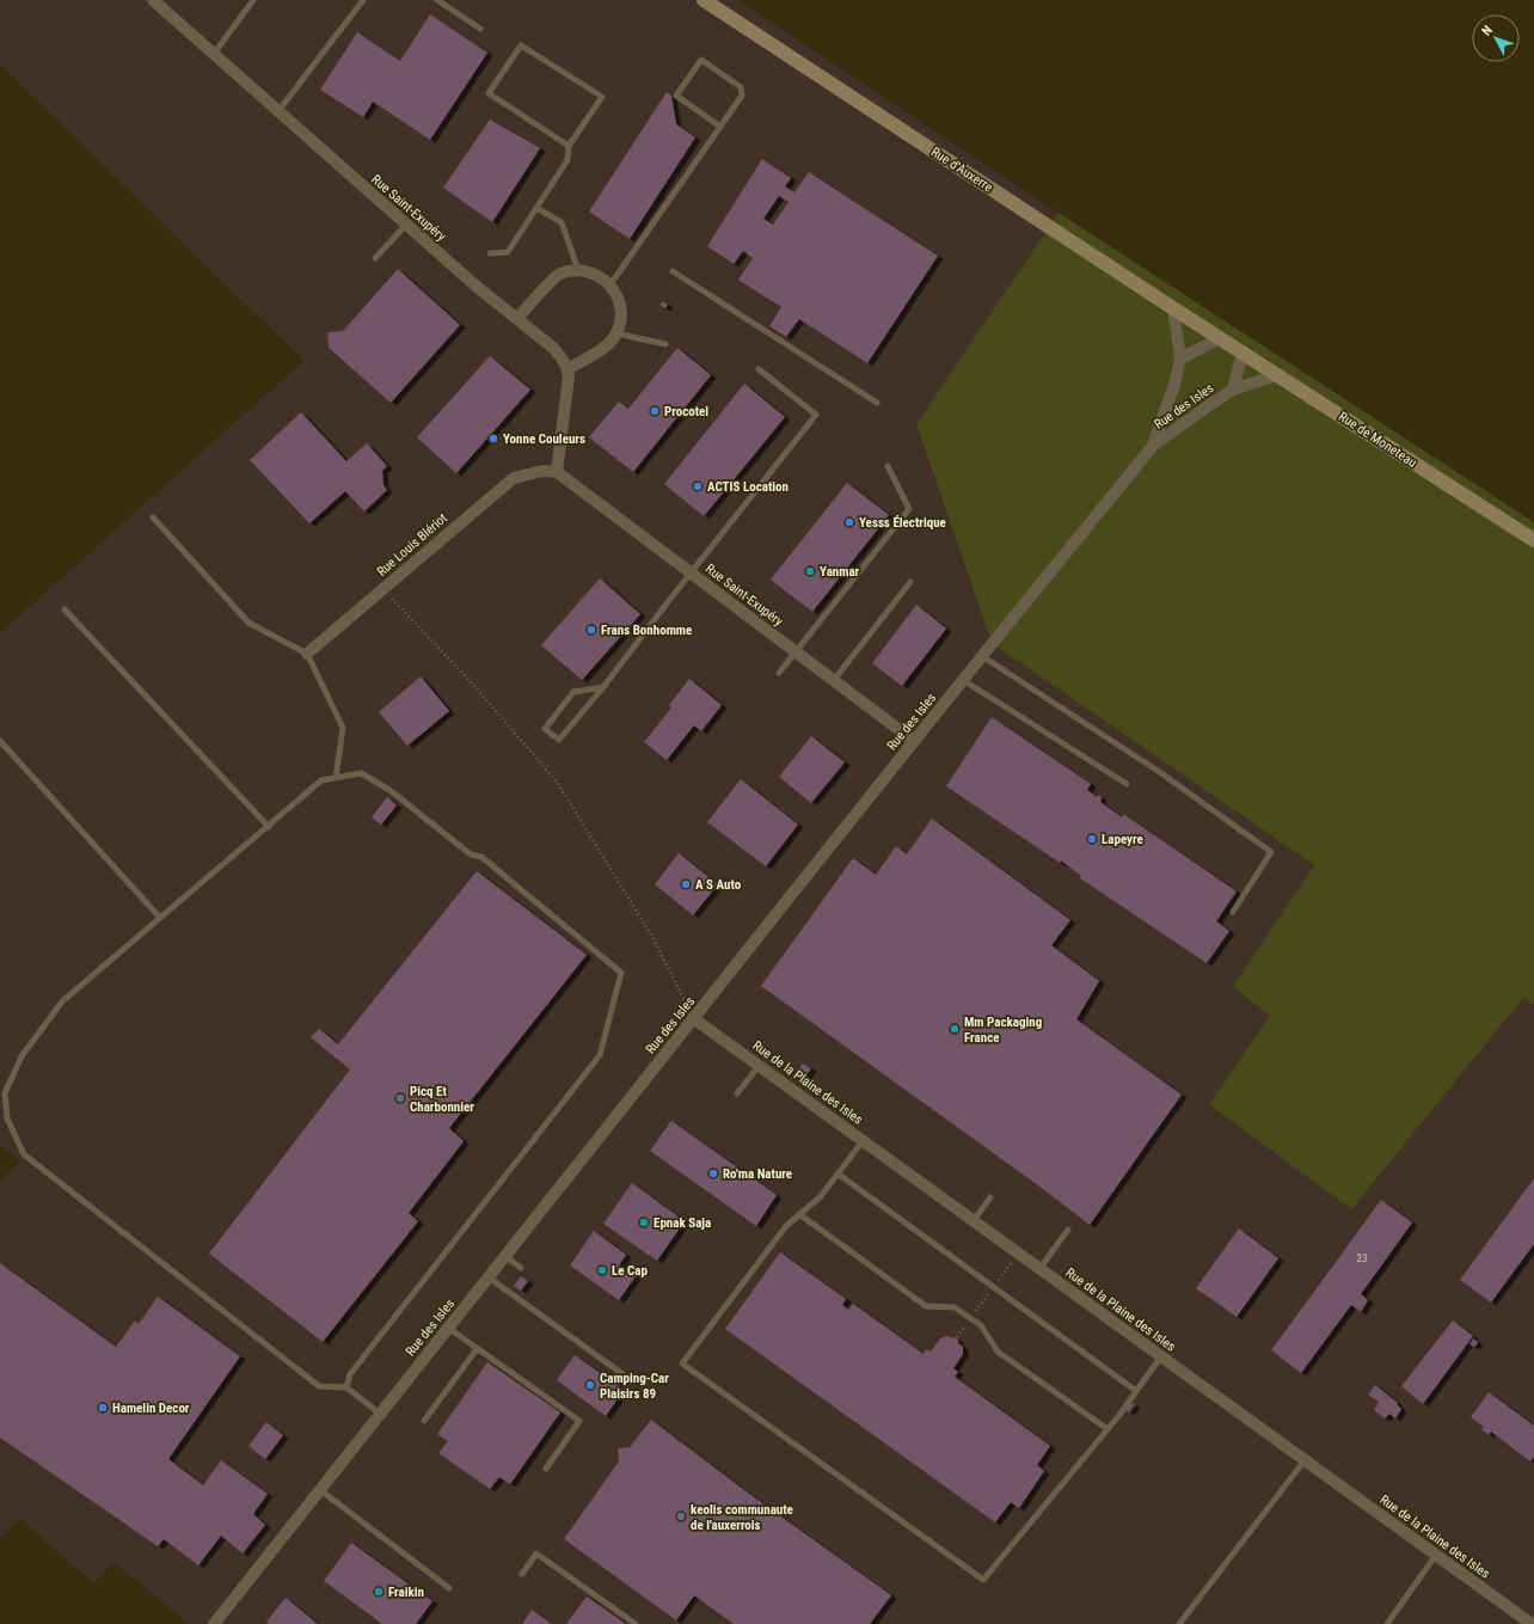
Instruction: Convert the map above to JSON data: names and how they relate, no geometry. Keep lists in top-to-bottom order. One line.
{"streets":{"main road":["Rue d'Auxerre","Rue de Moneteau"],"street":["Rue Saint-Exupéry","Rue des Isles","Rue Louis Blériot","Rue de la Plaine des Isles"]},"crossings":[["Rue d'Auxerre","Rue des Isles"],["Rue d'Auxerre","Rue de Moneteau"],["Rue Saint-Exupéry","Rue des Isles"],["Rue Saint-Exupéry","Rue Louis Blériot"],["Rue des Isles","Rue de Moneteau"],["Rue des Isles","Rue de la Plaine des Isles"]],"places":["Procotel","Yonne Couleurs","ACTIS Location","Yesss Électrique","Yanmar","Frans Bonhomme","Lapeyre","A S Auto","Mm Packaging France","Picq Et Charbonnier","Ro'ma Nature","Epnak Saja","Le Cap","Camping-Car Plaisirs 89","Hamelin Decor","keolis communaute de l'auxerrois","Fraikin"],"house_numbers":["23"],"north":"top left"}
